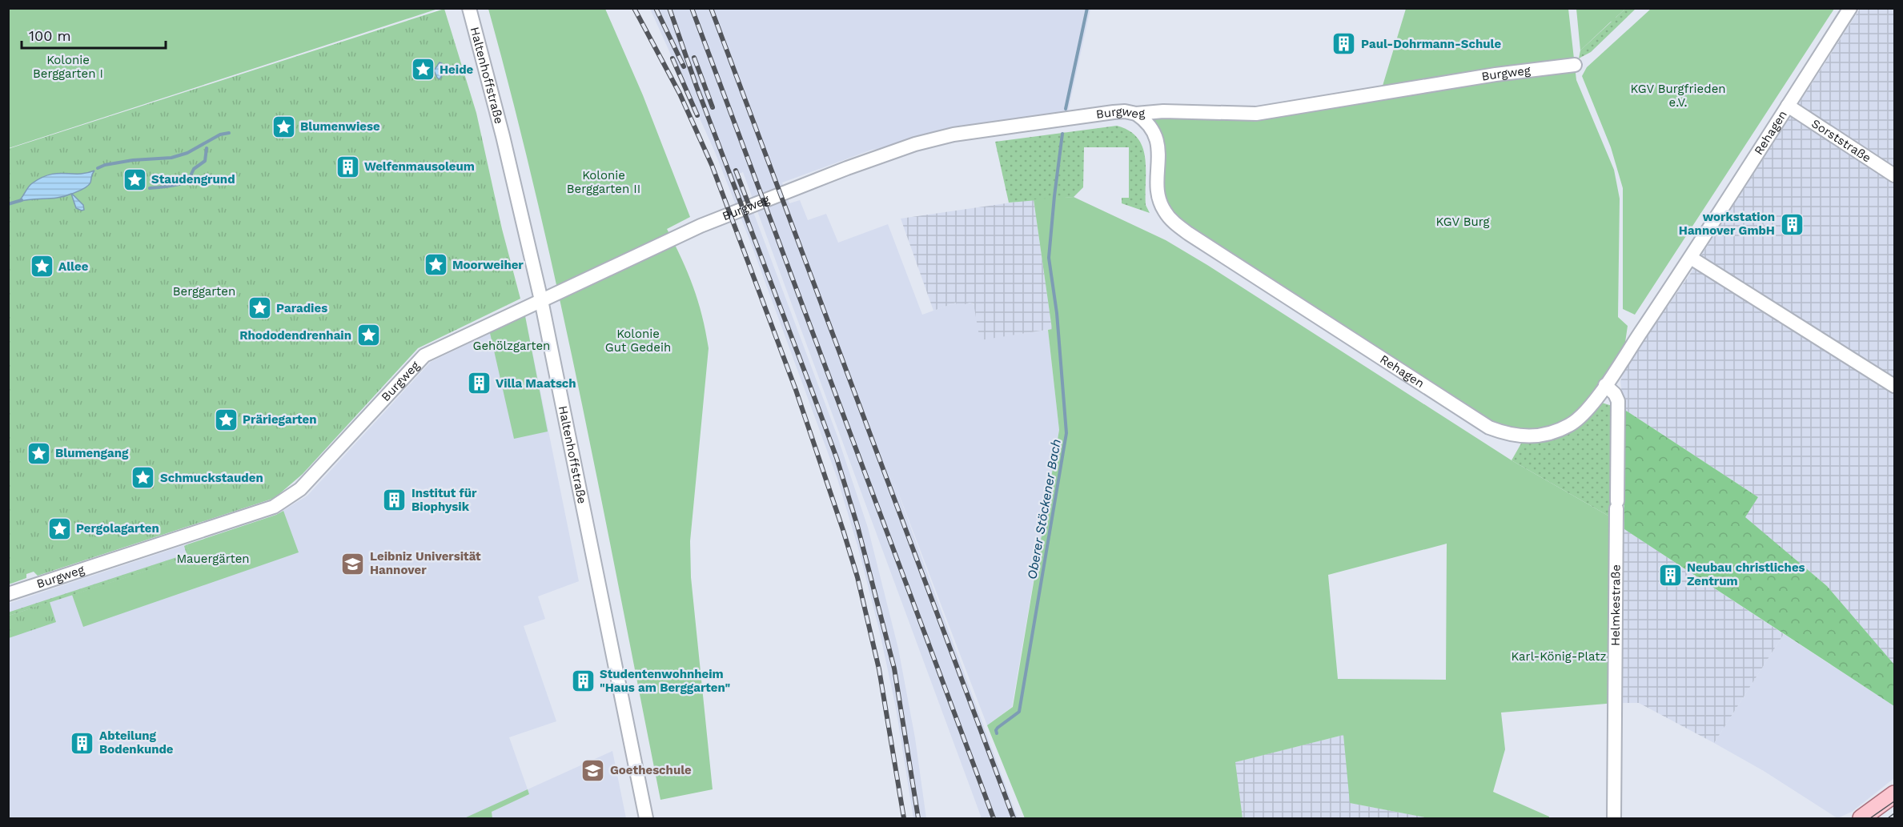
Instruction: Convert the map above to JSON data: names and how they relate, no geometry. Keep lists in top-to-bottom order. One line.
{"streets":{"street":["Burgweg","Haltenhoffstraße","Rehagen","Sorststraße","Helmkestraße"]},"crossings":[["Burgweg","Haltenhoffstraße"],["Burgweg","Rehagen"],["Rehagen","Sorststraße"],["Rehagen","Helmkestraße"]],"water":["Oberer Stöckener Bach"],"parks":["Kolonie Berggarten I","KGV Burgfrieden e.V.","Kolonie Berggarten II","KGV Burg","Berggarten","Kolonie Gut Gedeih","Gehölzgarten","Mauergärten","Karl-König-Platz"],"places":{"building":["Paul-Dohrmann-Schule","Welfenmausoleum","workstation Hannover GmbH","Villa Maatsch","Institut für Biophysik","Neubau christliches Zentrum","Studentenwohnheim \"Haus am Berggarten\"","Abteilung Bodenkunde"],"place":["Heide","Blumenwiese","Staudengrund","Moorweiher","Allee","Paradies","Rhododendrenhain","Präriegarten","Blumengang","Schmuckstauden","Pergolagarten"],"school or university":["Leibniz Universität Hannover","Goetheschule"]},"scale_bar":"100 m"}
